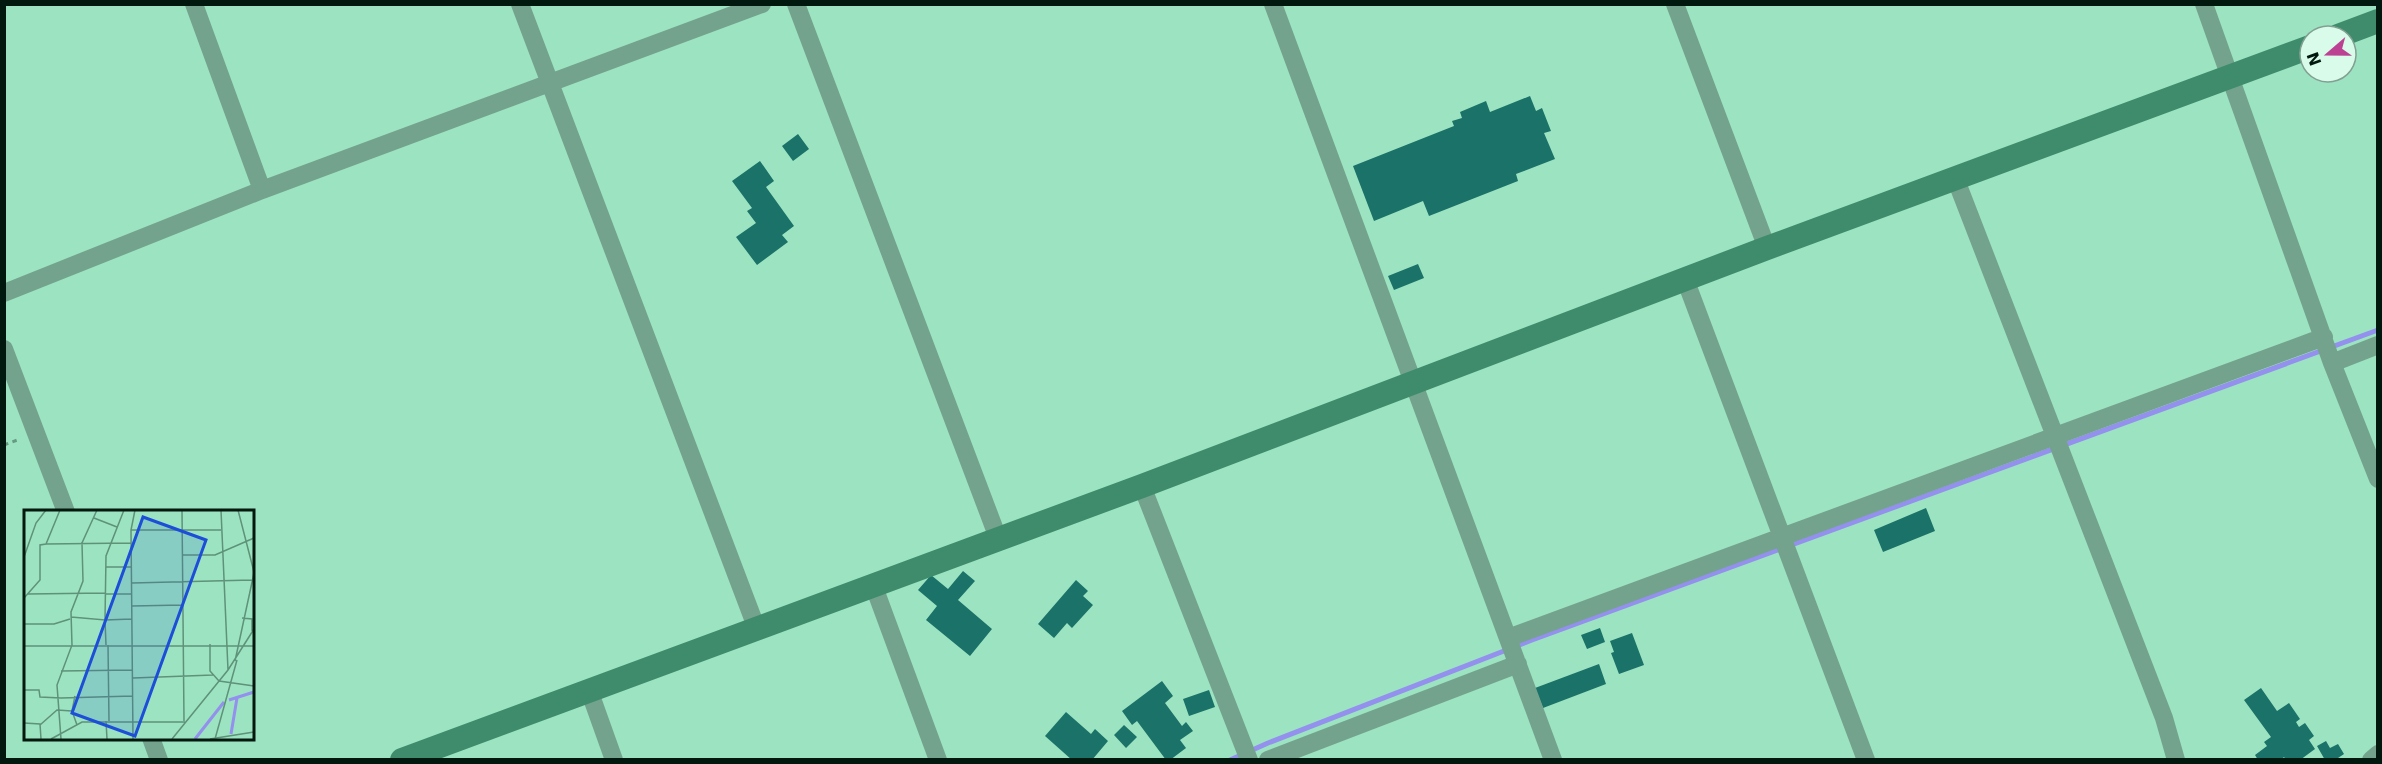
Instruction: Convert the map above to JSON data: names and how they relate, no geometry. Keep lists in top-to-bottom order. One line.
{"north":"left"}
